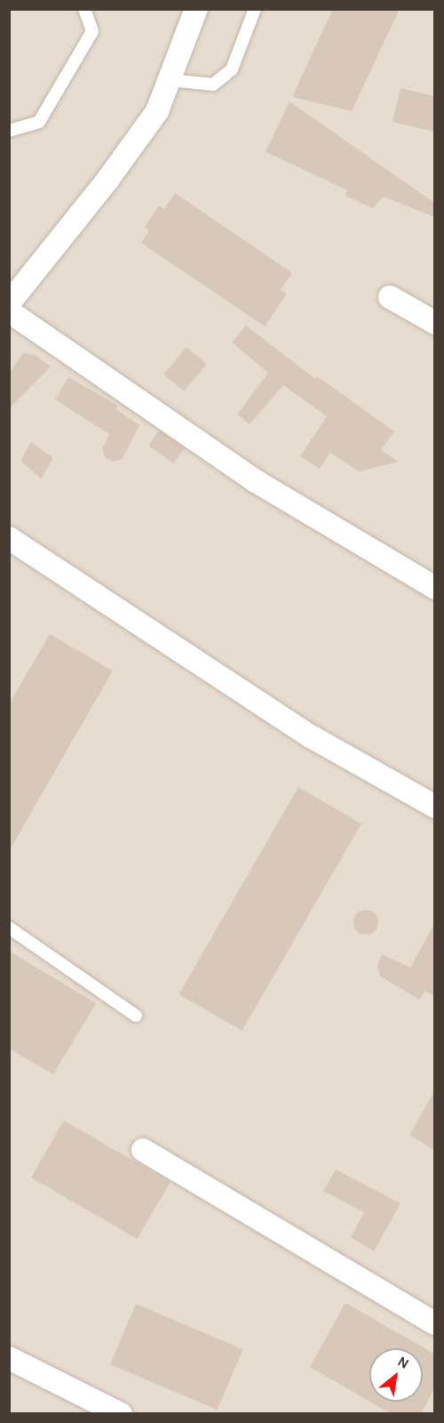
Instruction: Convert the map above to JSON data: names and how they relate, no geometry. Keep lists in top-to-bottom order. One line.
{"north":"top right"}
